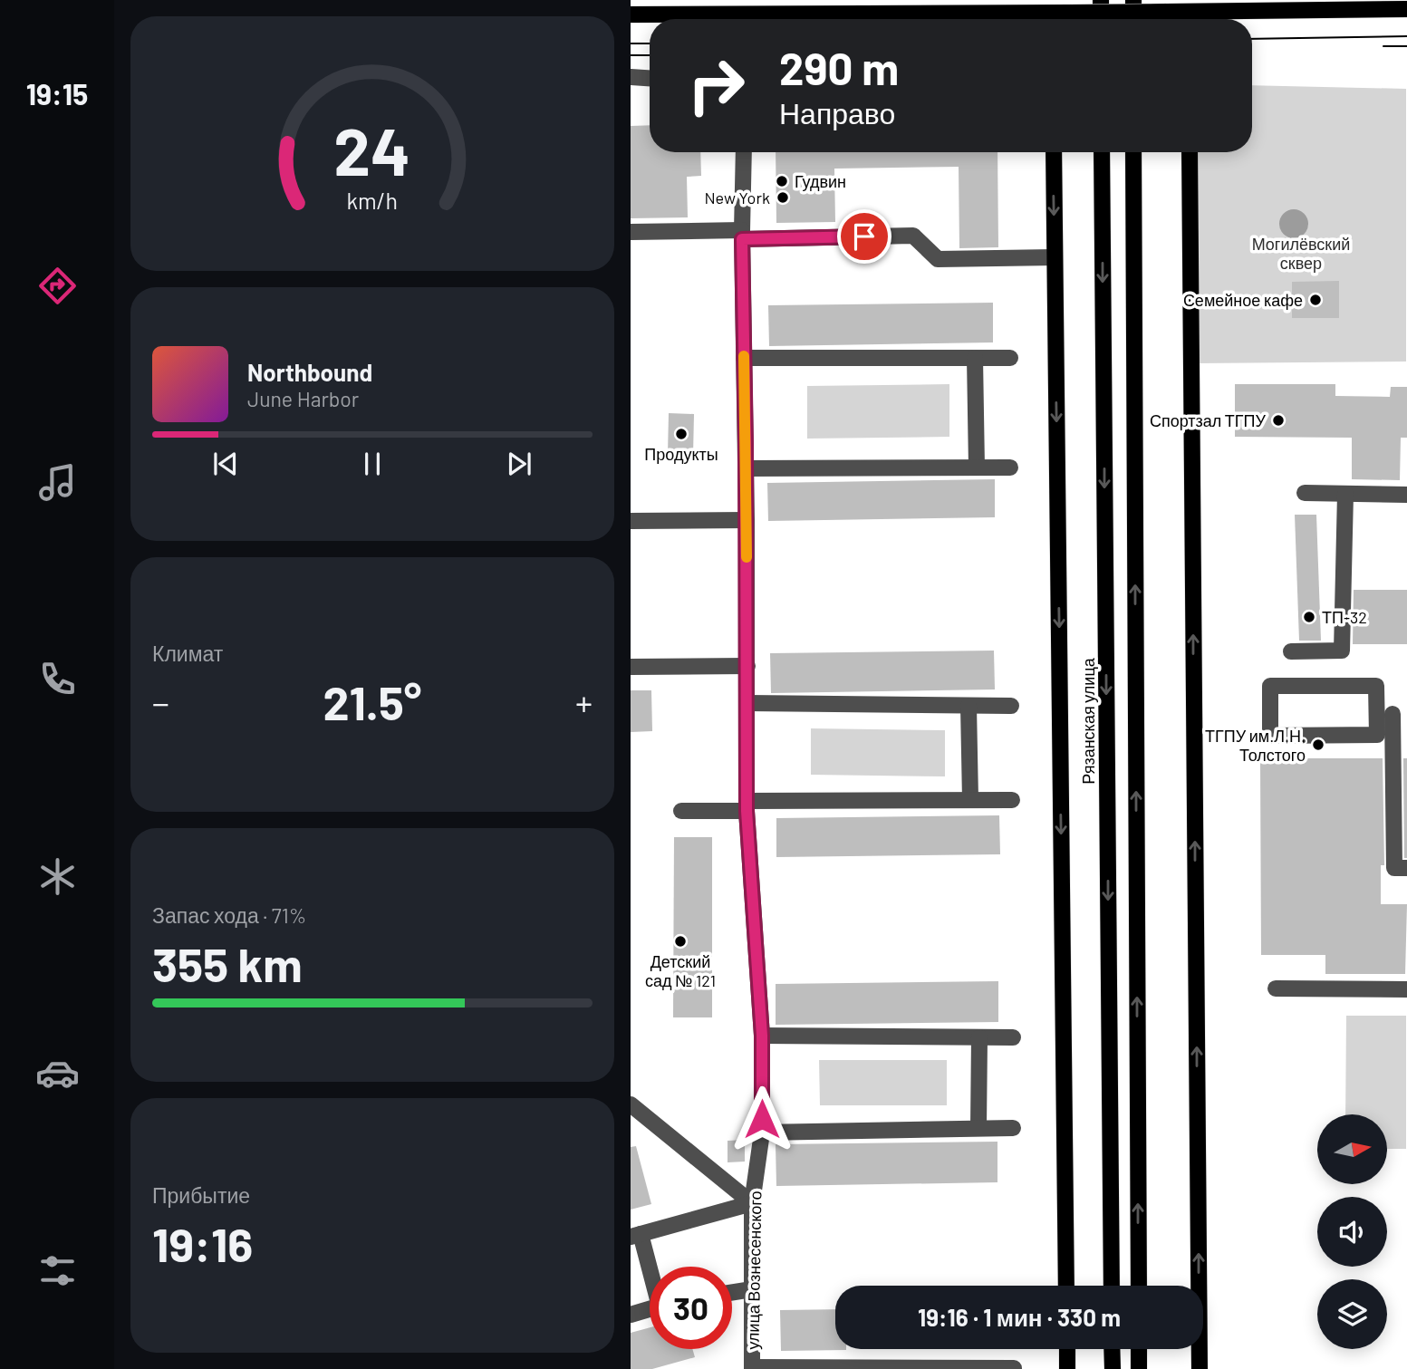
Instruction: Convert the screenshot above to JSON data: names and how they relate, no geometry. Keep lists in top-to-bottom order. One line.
{"streets":{"main road":["Рязанская улица"],"street":["улица Вознесенского"]},"parks":["Могилёвский сквер"],"places":["Гудвин","New York","Семейное кафе","Спортзал ТГПУ","Продукты","ТП-32","ТГПУ им.Л.Н. Толстого","Детский сад № 121"],"north":"right","page":{"tabs":"19:15","turn":["290 m","Направо"],"song":["Northbound","June Harbor"],"tile":["Климат",["Запас хода · 71%","355 km"],["Прибытие","19:16"]],"heat":["−","21.5°","+"],"limit":"30","trip":"19:16 · 1 мин · 330 m","gauge":["24","km/h"]}}
